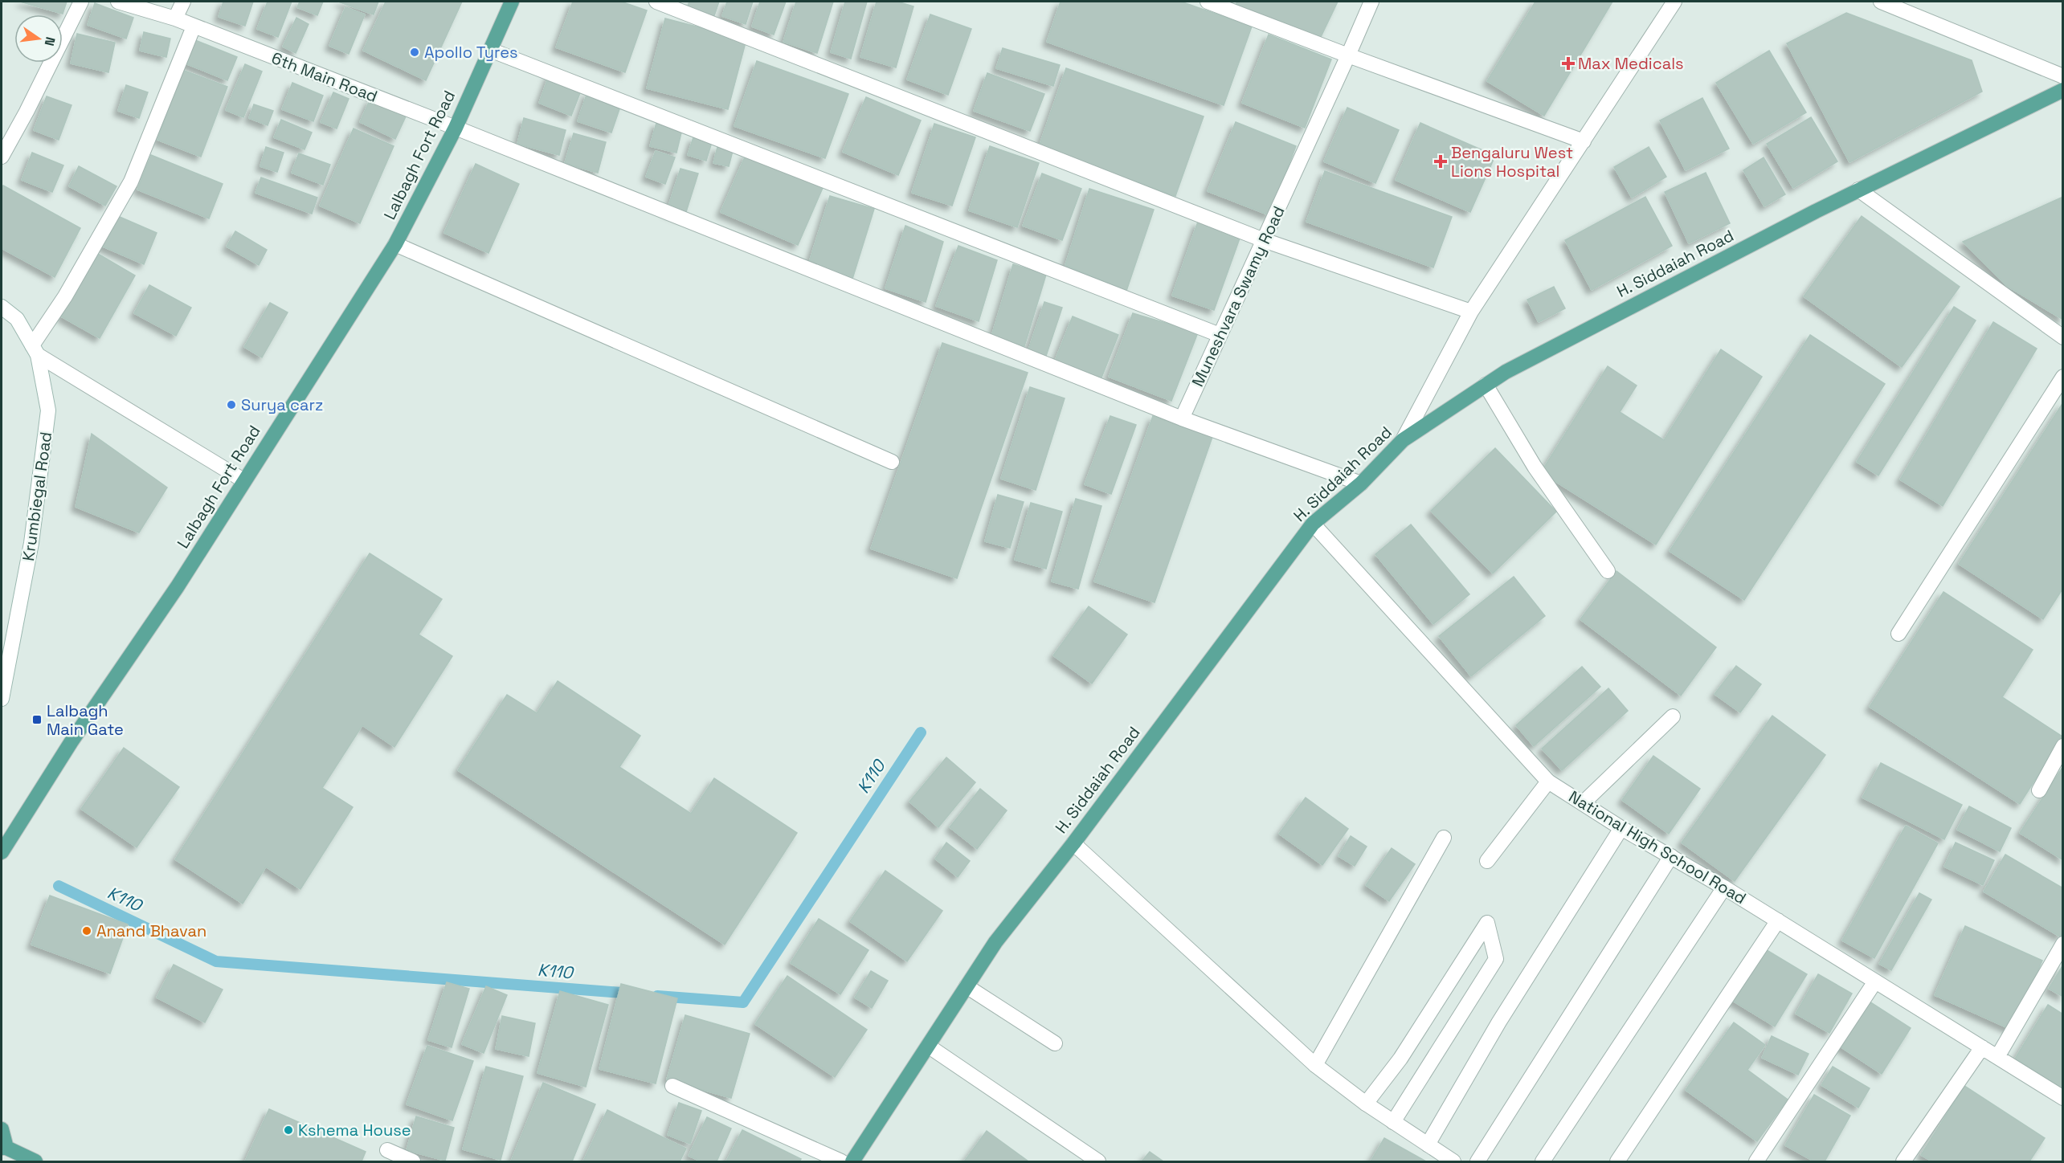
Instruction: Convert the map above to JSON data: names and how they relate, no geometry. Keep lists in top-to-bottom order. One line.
{"streets":{"main road":["Lalbagh Fort Road","H. Siddaiah Road"],"street":["6th Main Road","Muneshvara Swamy Road","Krumbiegal Road","National High School Road"]},"crossings":[["6th Main Road","Lalbagh Fort Road"],["6th Main Road","Muneshvara Swamy Road"],["H. Siddaiah Road","National High School Road"]],"water":["K110"],"places":{"other":["Apollo Tyres","Surya carz","Anand Bhavan","Kshema House"],"health":["Max Medicals","Bengaluru West Lions Hospital"],"transit":["Lalbagh Main Gate"]},"north":"right"}
